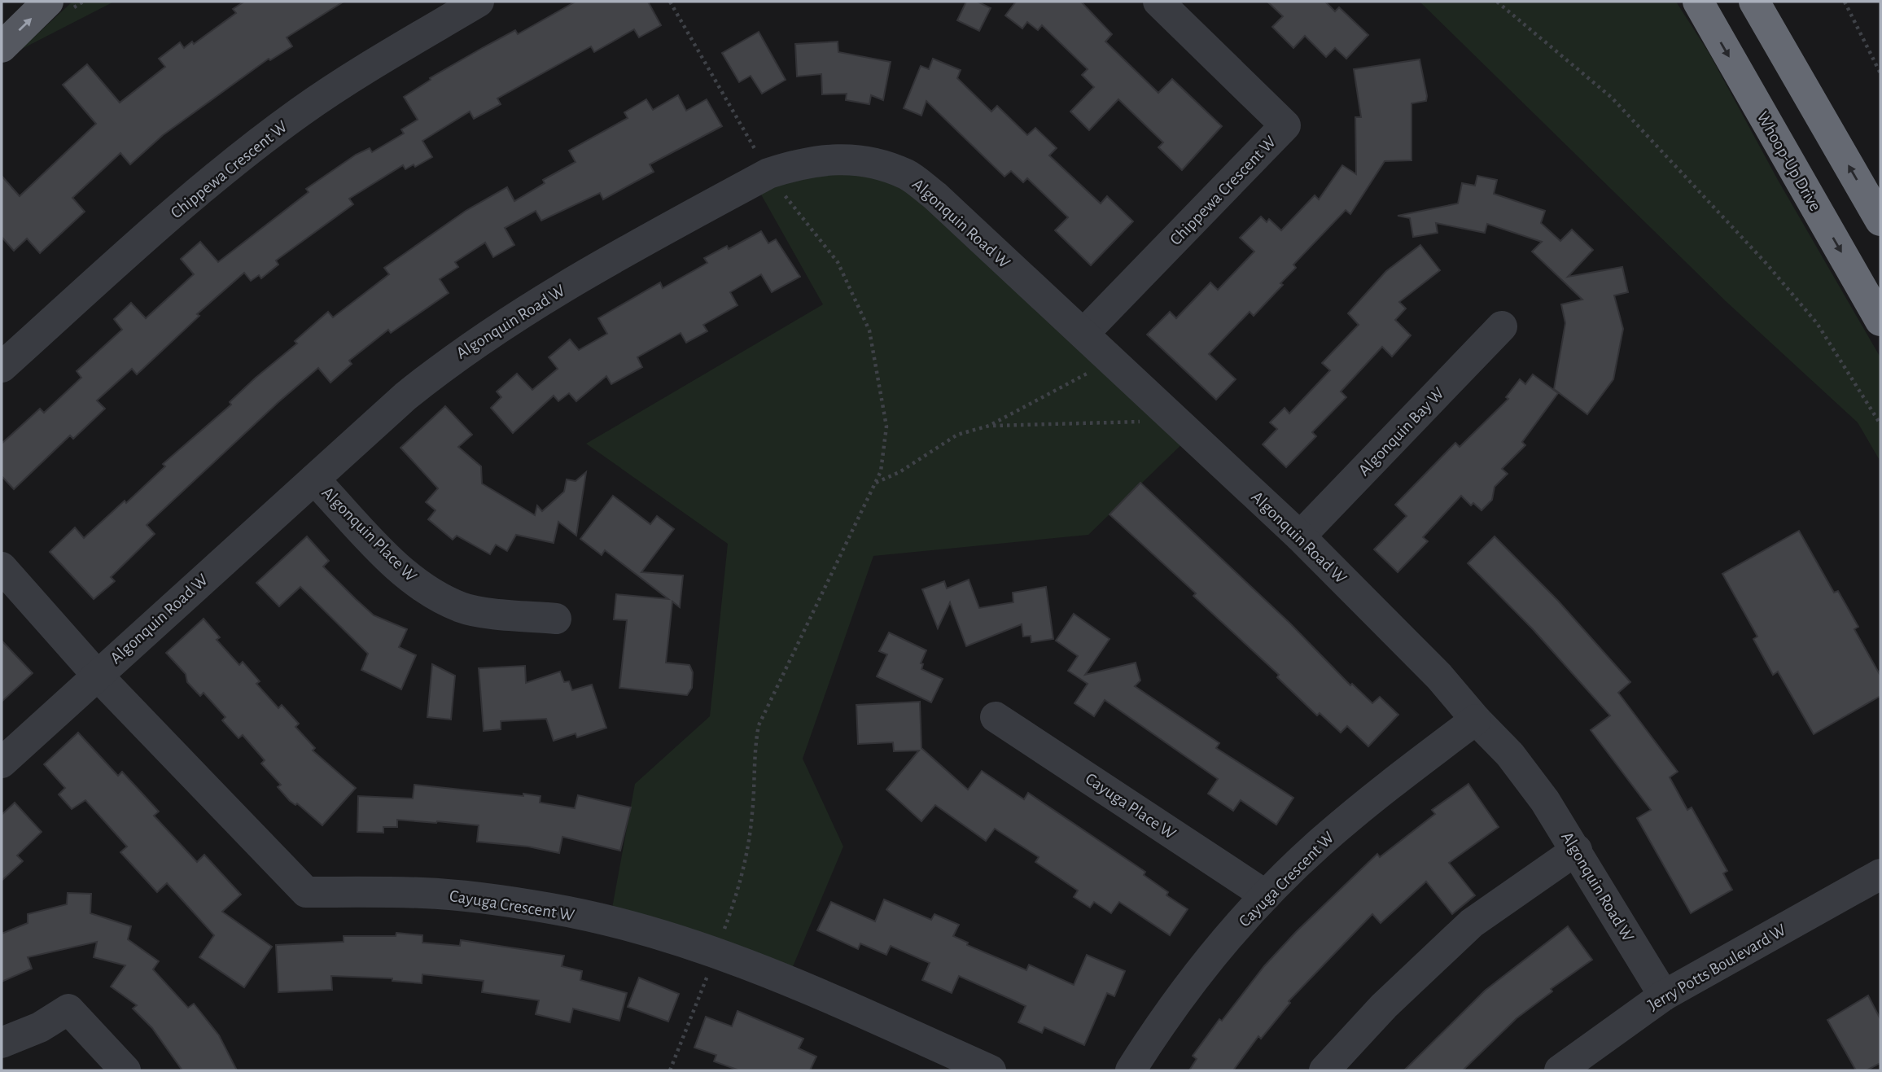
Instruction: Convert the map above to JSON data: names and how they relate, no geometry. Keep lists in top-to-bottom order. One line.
{"streets":{"highway":["Whoop-Up Drive"],"street":["Chippewa Crescent W","Algonquin Road W","Algonquin Bay W","Algonquin Place W","Cayuga Place W","Cayuga Crescent W","Jerry Potts Boulevard W"]},"crossings":[["Chippewa Crescent W","Algonquin Road W"],["Algonquin Road W","Algonquin Bay W"],["Algonquin Road W","Algonquin Place W"],["Algonquin Road W","Cayuga Crescent W"],["Algonquin Road W","Jerry Potts Boulevard W"],["Cayuga Place W","Cayuga Crescent W"]]}
